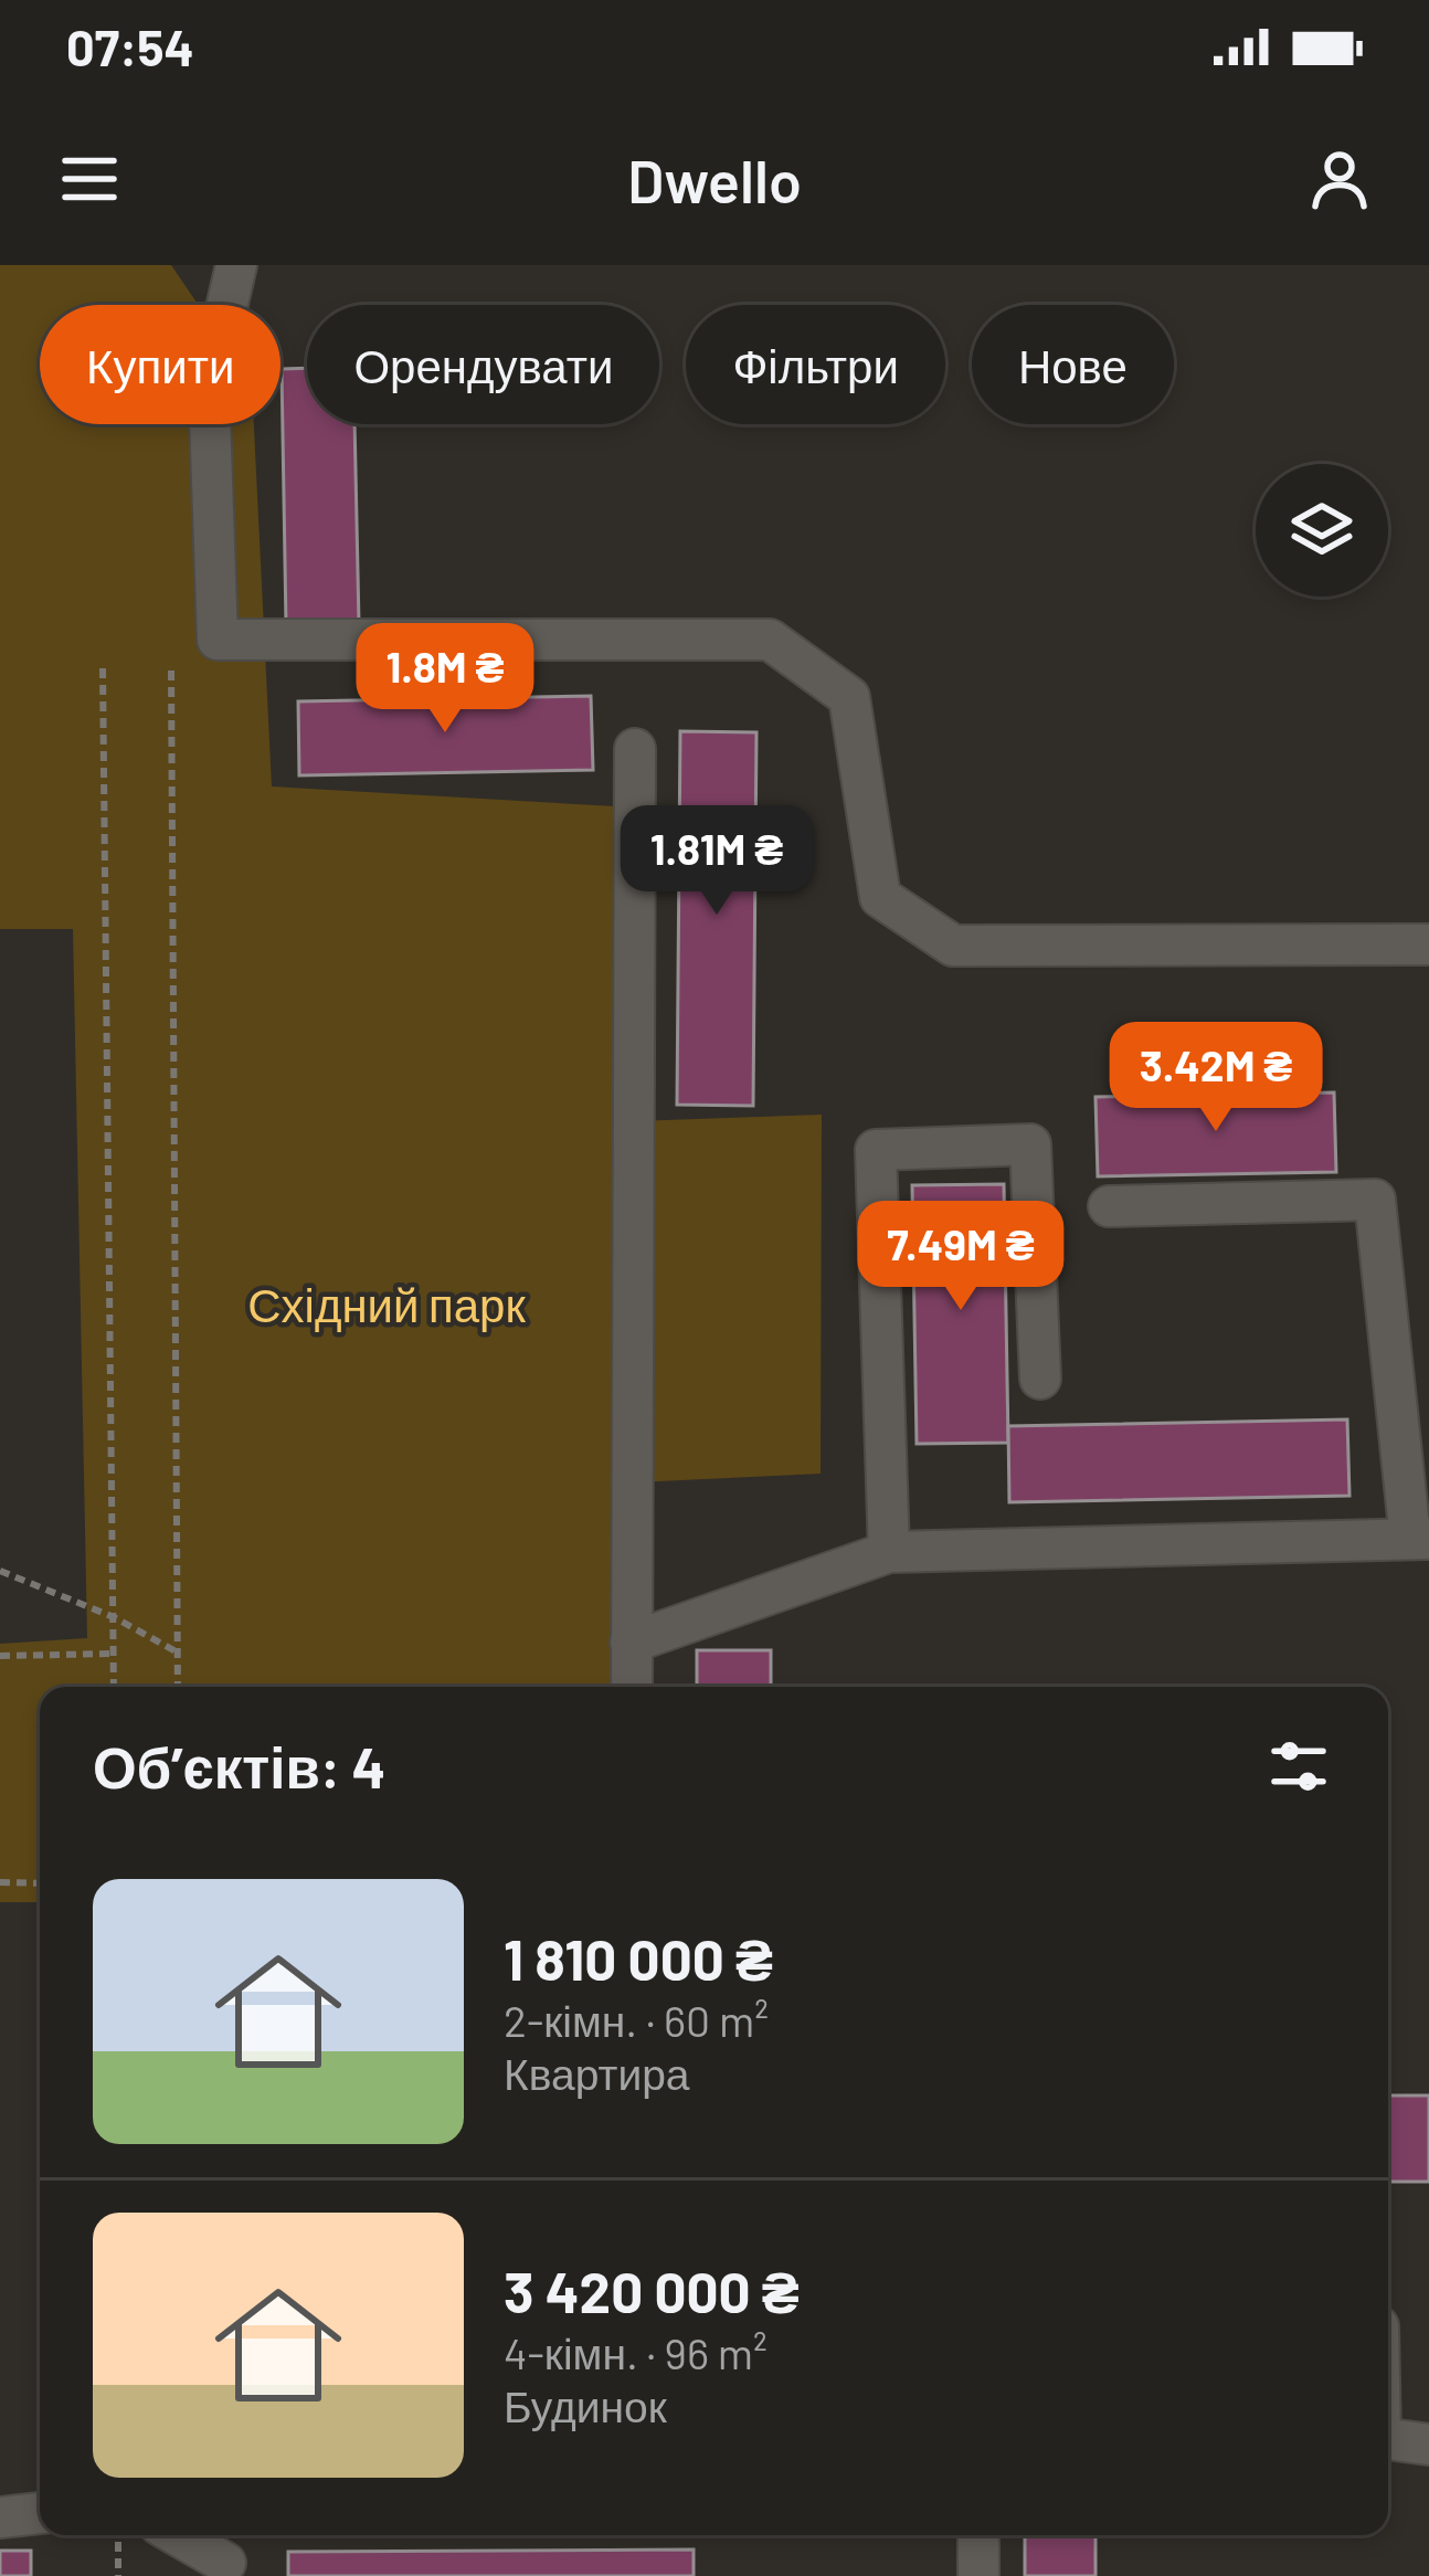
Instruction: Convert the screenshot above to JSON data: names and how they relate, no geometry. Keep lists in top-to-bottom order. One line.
{"parks":["Східний парк"],"page":{"status":"07:54","header":"Dwello","chip":["Купити","Орендувати","Фільтри","Нове"],"price":["1.8M ₴","1.81M ₴","3.42M ₴","7.49M ₴"],"heading":"Об’єктів: 4","list":[{"name":"1 810 000 ₴","note":"2-кімн. · 60 m² · Квартира"},{"name":"3 420 000 ₴","note":"4-кімн. · 96 m² · Будинок"}]}}
